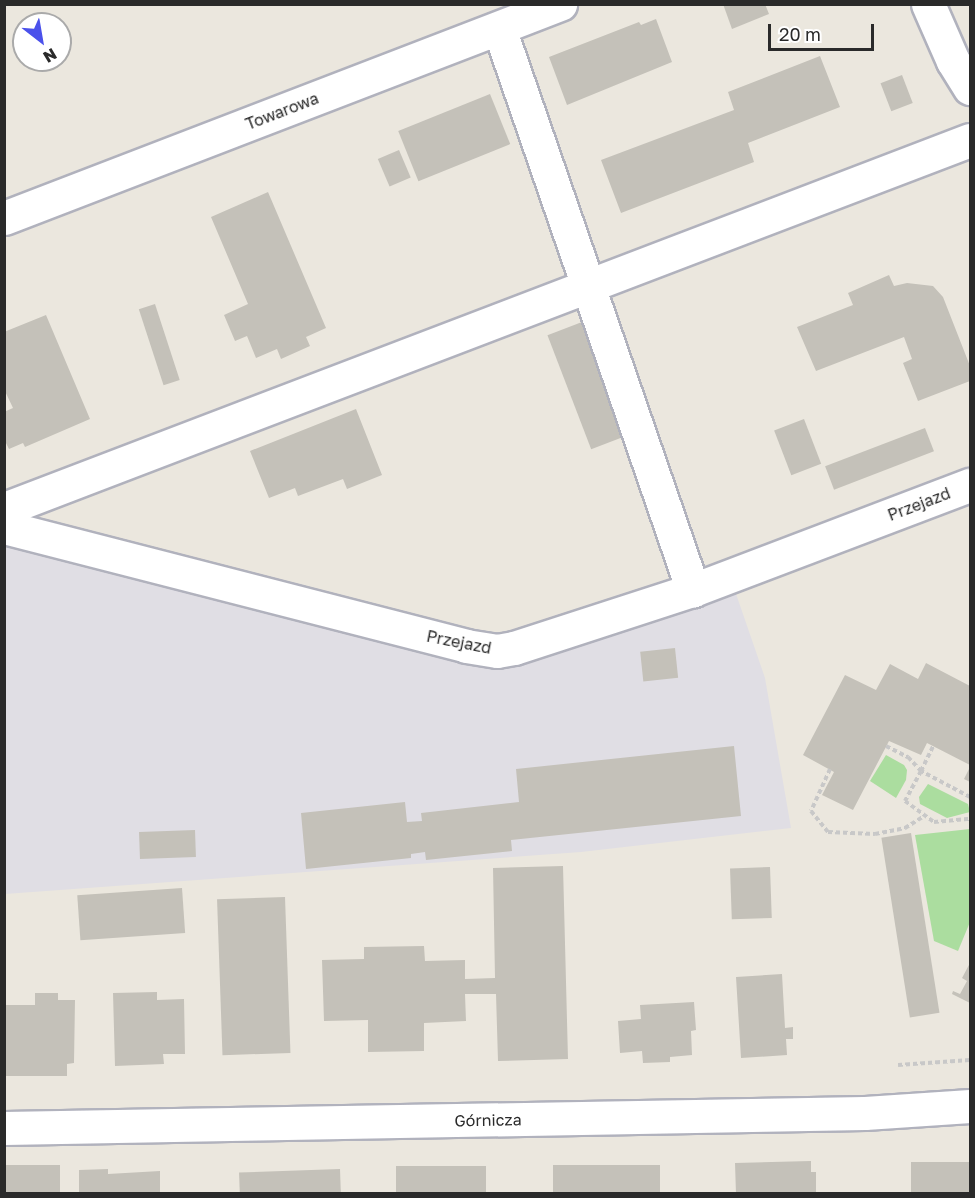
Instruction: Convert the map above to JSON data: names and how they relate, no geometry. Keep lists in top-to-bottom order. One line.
{"streets":{"street":["Towarowa","Przejazd","Górnicza"]},"scale_bar":"20 m","north":"bottom right"}
